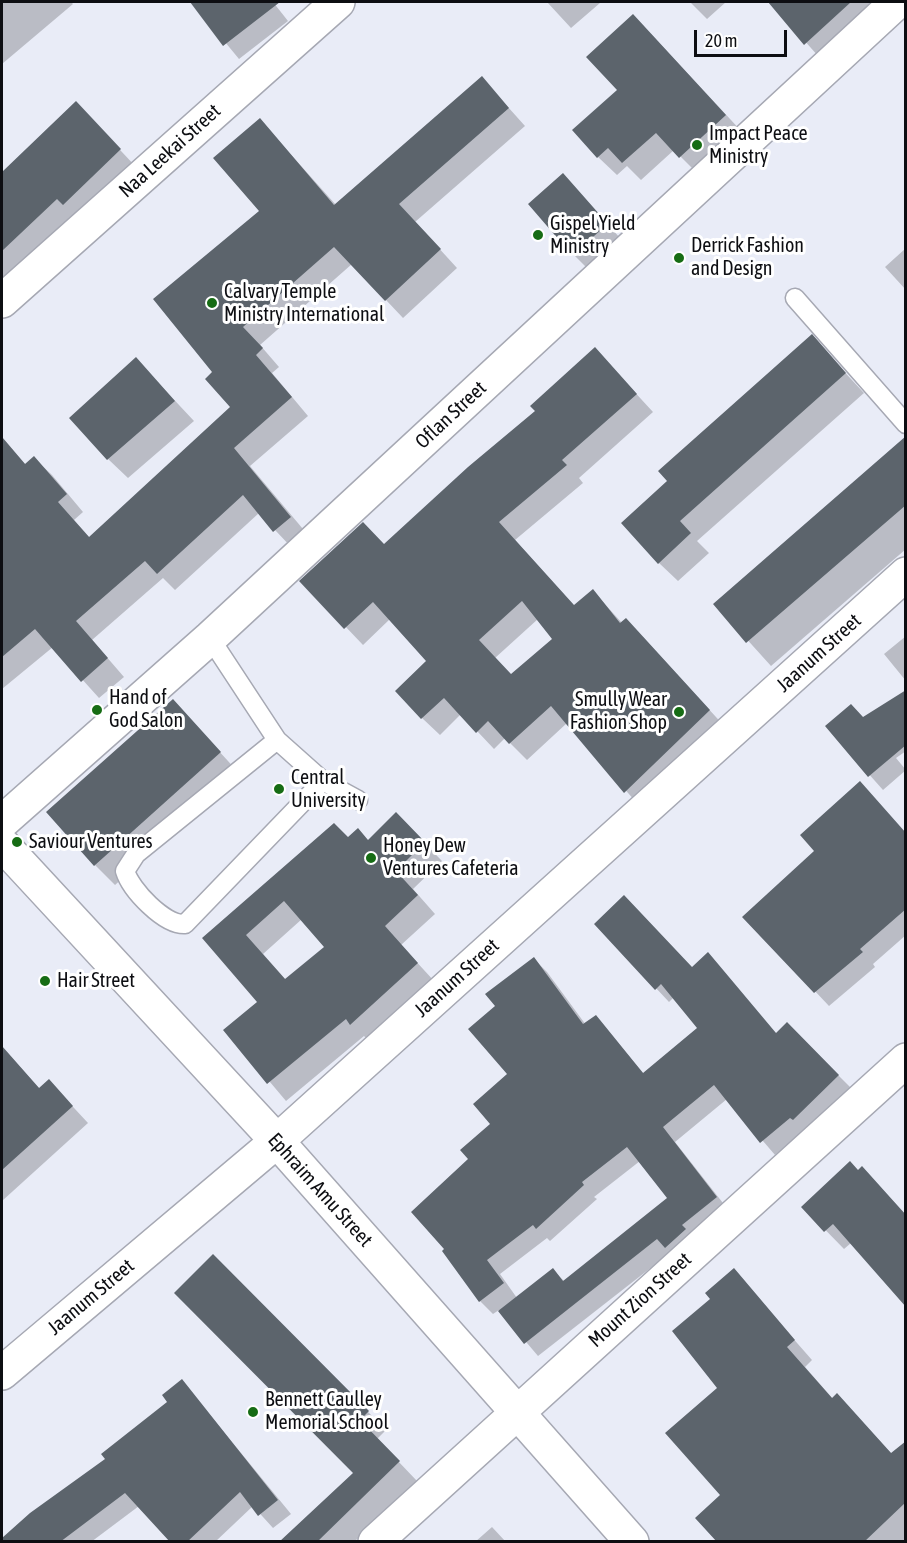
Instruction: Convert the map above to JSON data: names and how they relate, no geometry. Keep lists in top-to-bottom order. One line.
{"streets":{"street":["Naa Leekai Street","Oflan Street","Jaanum Street","Ephraim Amu Street","Mount Zion Street"]},"crossings":[["Jaanum Street","Ephraim Amu Street"],["Ephraim Amu Street","Mount Zion Street"]],"places":["Impact Peace Ministry","Gispel Yield Ministry","Derrick Fashion and Design","Calvary Temple Ministry International","Hand of God Salon","Smully Wear Fashion Shop","Central University","Saviour Ventures","Honey Dew Ventures Cafeteria","Hair Street","Bennett Caulley Memorial School"],"scale_bar":"20 m"}
